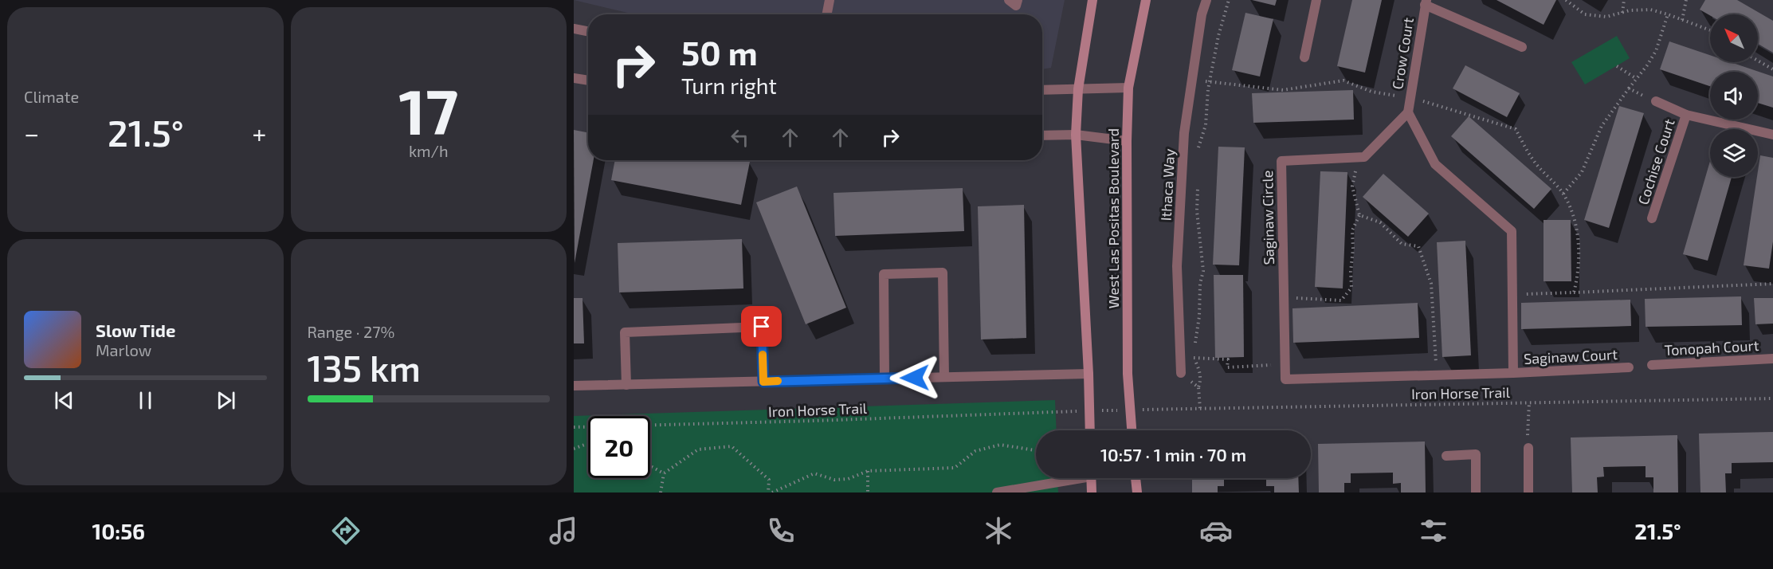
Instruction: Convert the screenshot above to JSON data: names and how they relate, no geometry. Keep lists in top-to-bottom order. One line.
{"streets":{"main road":["West Las Positas Boulevard"],"street":["Crow Court","Cochise Court","Ithaca Way","Saginaw Circle","Tonopah Court","Saginaw Court"],"path":["Iron Horse Trail"]},"crossings":[["Saginaw Circle","Saginaw Court"]],"north":"top left","page":{"tile":["Climate",["17","km/h"],["Range · 27%","135 km"]],"turn":["50 m","Turn right"],"heat":["−","21.5°","+"],"song":["Slow Tide","Marlow"],"limit":"20","trip":"10:57 · 1 min · 70 m","tabs":["10:56","21.5°"]}}
